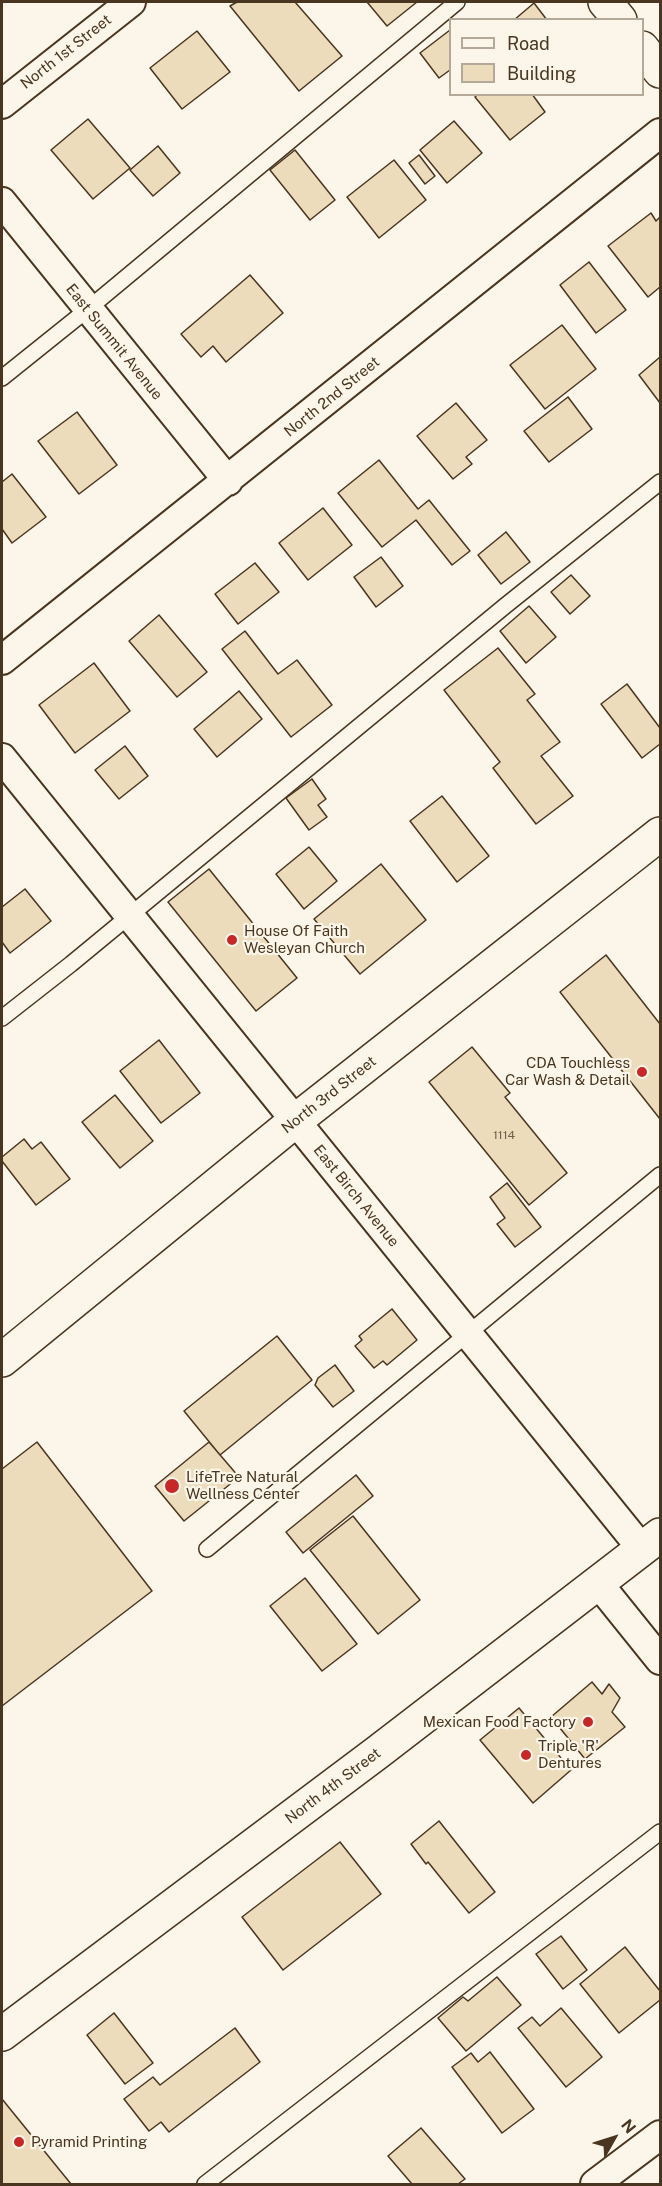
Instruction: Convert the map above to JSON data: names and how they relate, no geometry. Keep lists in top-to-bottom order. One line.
{"streets":{"main road":["North 3rd Street","North 4th Street"],"street":["North 1st Street","East Summit Avenue","North 2nd Street","East Birch Avenue"]},"crossings":[["East Summit Avenue","North 2nd Street"],["North 3rd Street","East Birch Avenue"],["East Birch Avenue","North 4th Street"]],"places":["House Of Faith Wesleyan Church","CDA Touchless Car Wash & Detail","LifeTree Natural Wellness Center","Mexican Food Factory","Triple 'R' Dentures","Pyramid Printing"],"house_numbers":["1114"],"legend":["Road","Building"],"north":"top right"}
